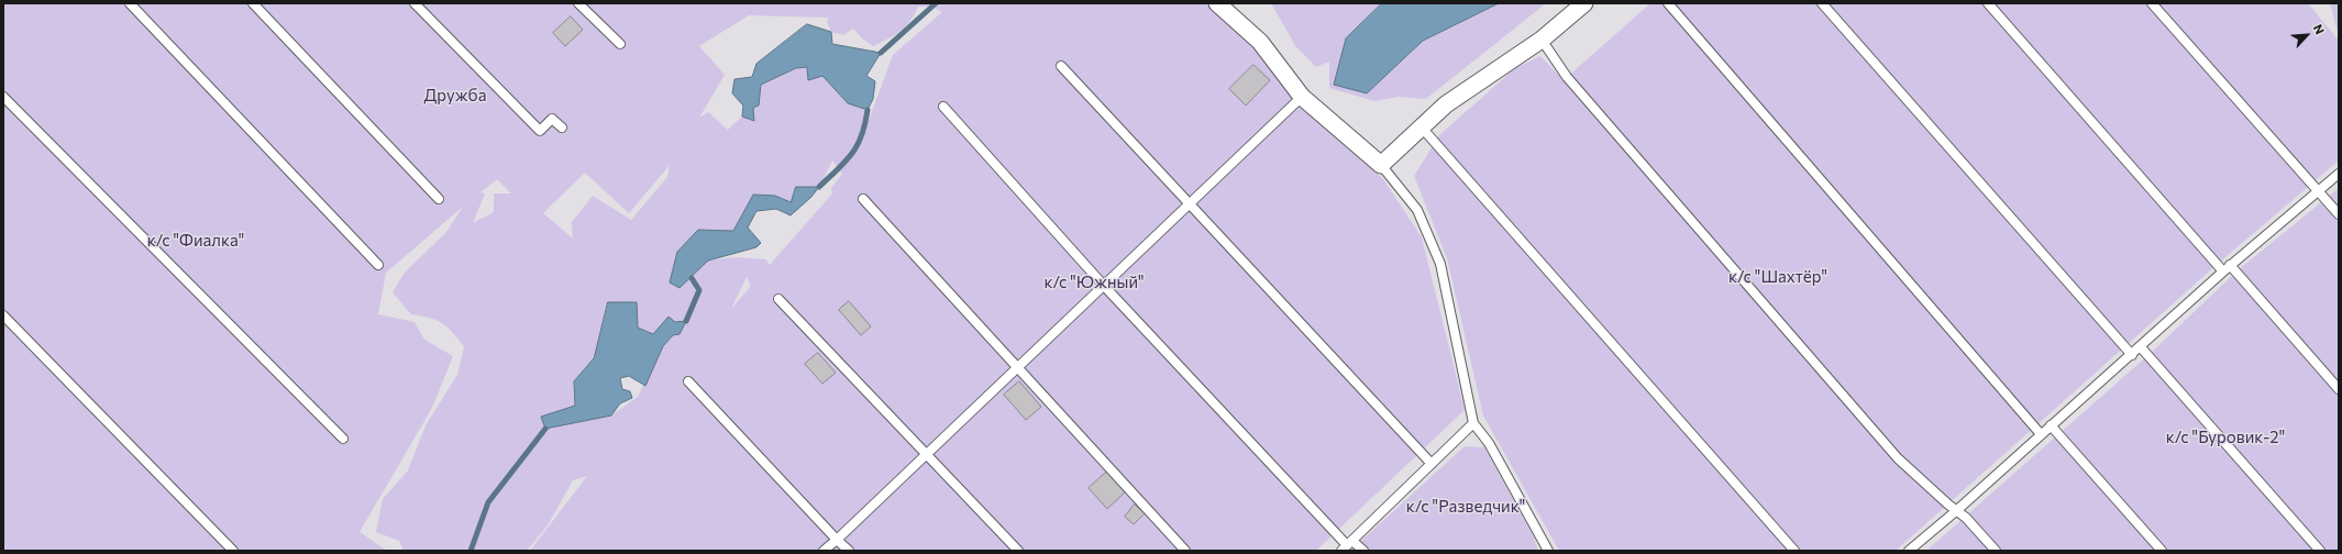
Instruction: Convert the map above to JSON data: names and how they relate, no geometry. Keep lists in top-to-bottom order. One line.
{"parks":["Дружба","к/с \"Фиалка\"","к/с \"Шахтёр\"","к/с \"Южный\"","к/с \"Буровик-2\"","к/с \"Разведчик\""],"north":"top right"}
